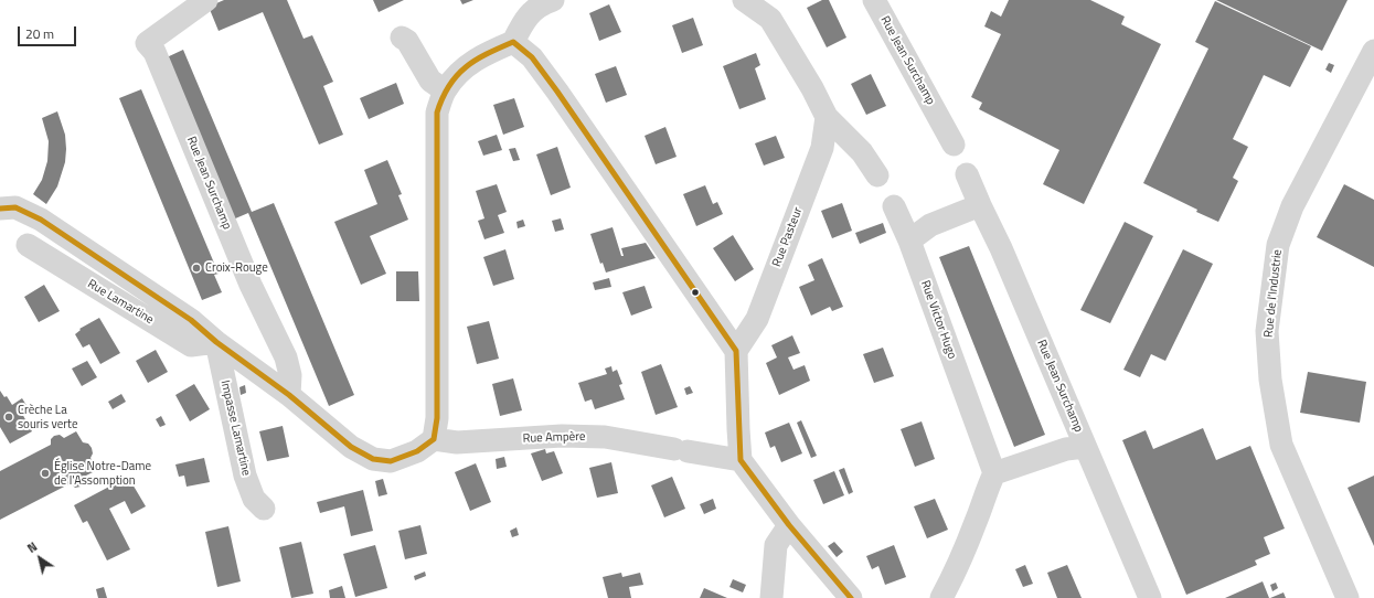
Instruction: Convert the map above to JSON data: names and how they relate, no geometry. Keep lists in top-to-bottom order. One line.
{"streets":{"street":["Rue Jean Surchamp","Rue Pasteur","Rue de l'Industrie","Rue Lamartine","Rue Victor Hugo","Impasse Lamartine","Rue Ampère"]},"crossings":[["Rue Lamartine","Impasse Lamartine"]],"places":["Croix-Rouge","Crèche La souris verte","Église Notre-Dame de l'Assomption"],"scale_bar":"20 m","north":"top left"}
